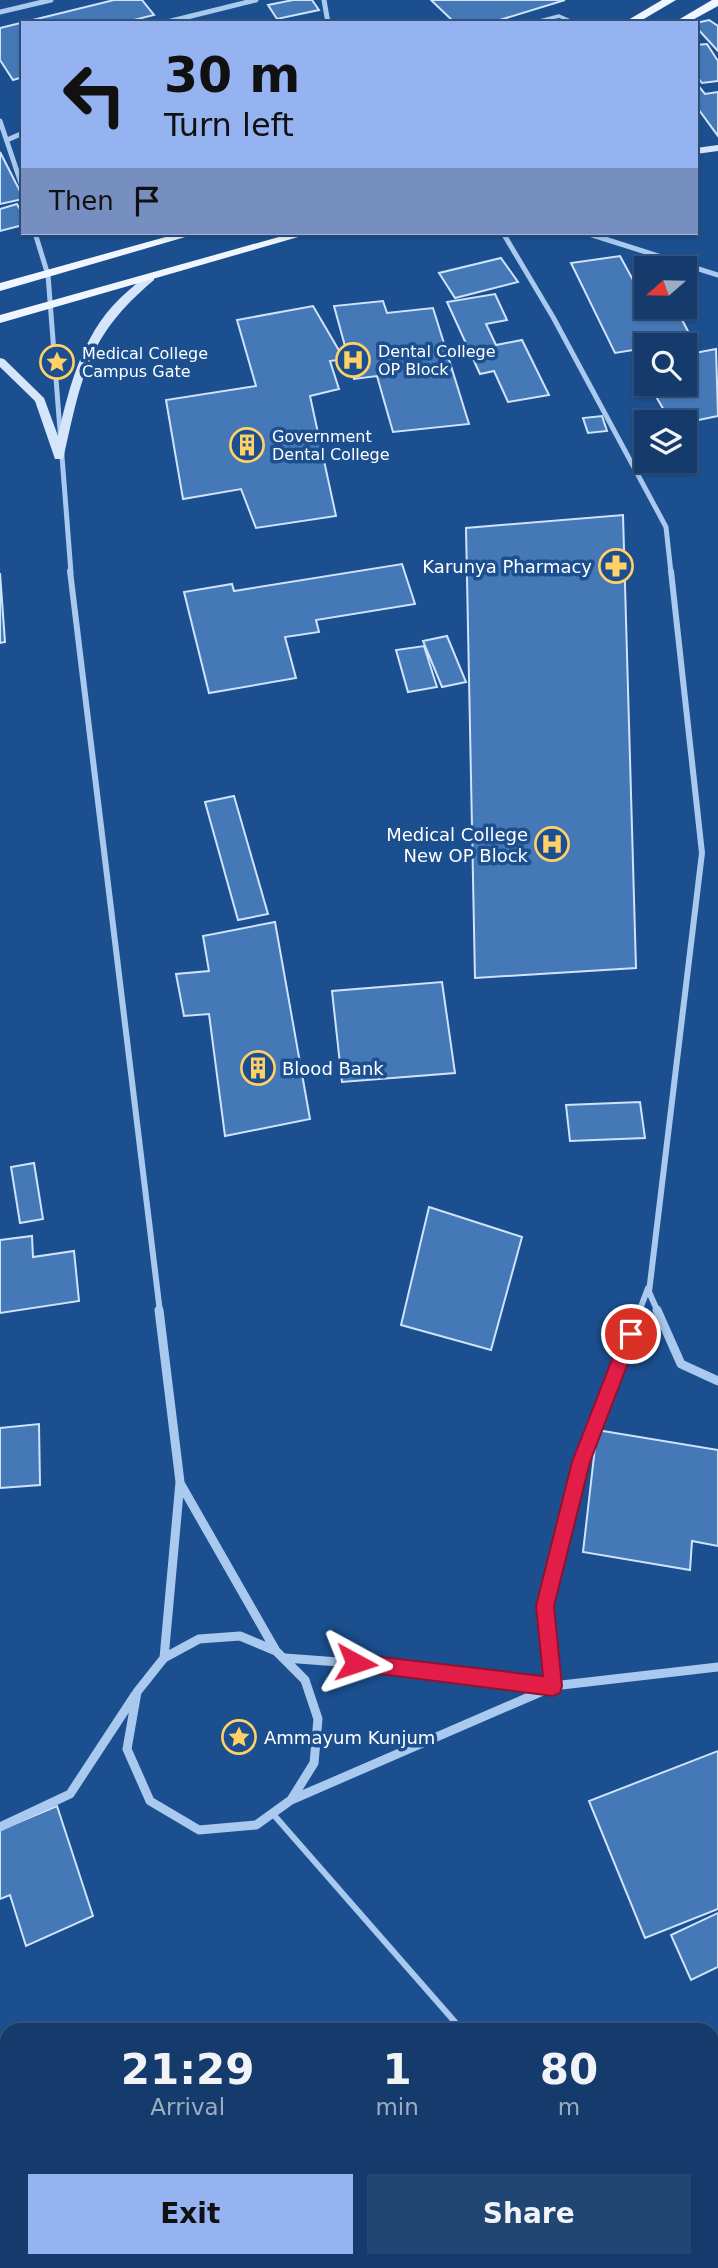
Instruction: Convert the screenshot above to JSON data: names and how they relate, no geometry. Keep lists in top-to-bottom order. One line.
{"places":{"hospital":["Dental College OP Block","Medical College New OP Block"],"place":["Medical College Campus Gate","Ammayum Kunjum"],"building":["Government Dental College","Blood Bank"],"pharmacy":["Karunya Pharmacy"]},"north":"left","page":{"turn":["30 m","Turn left"],"then":"Then","eta":["21:29","Arrival","1","min","80","m"],"buttons":["Exit","Share"]}}
